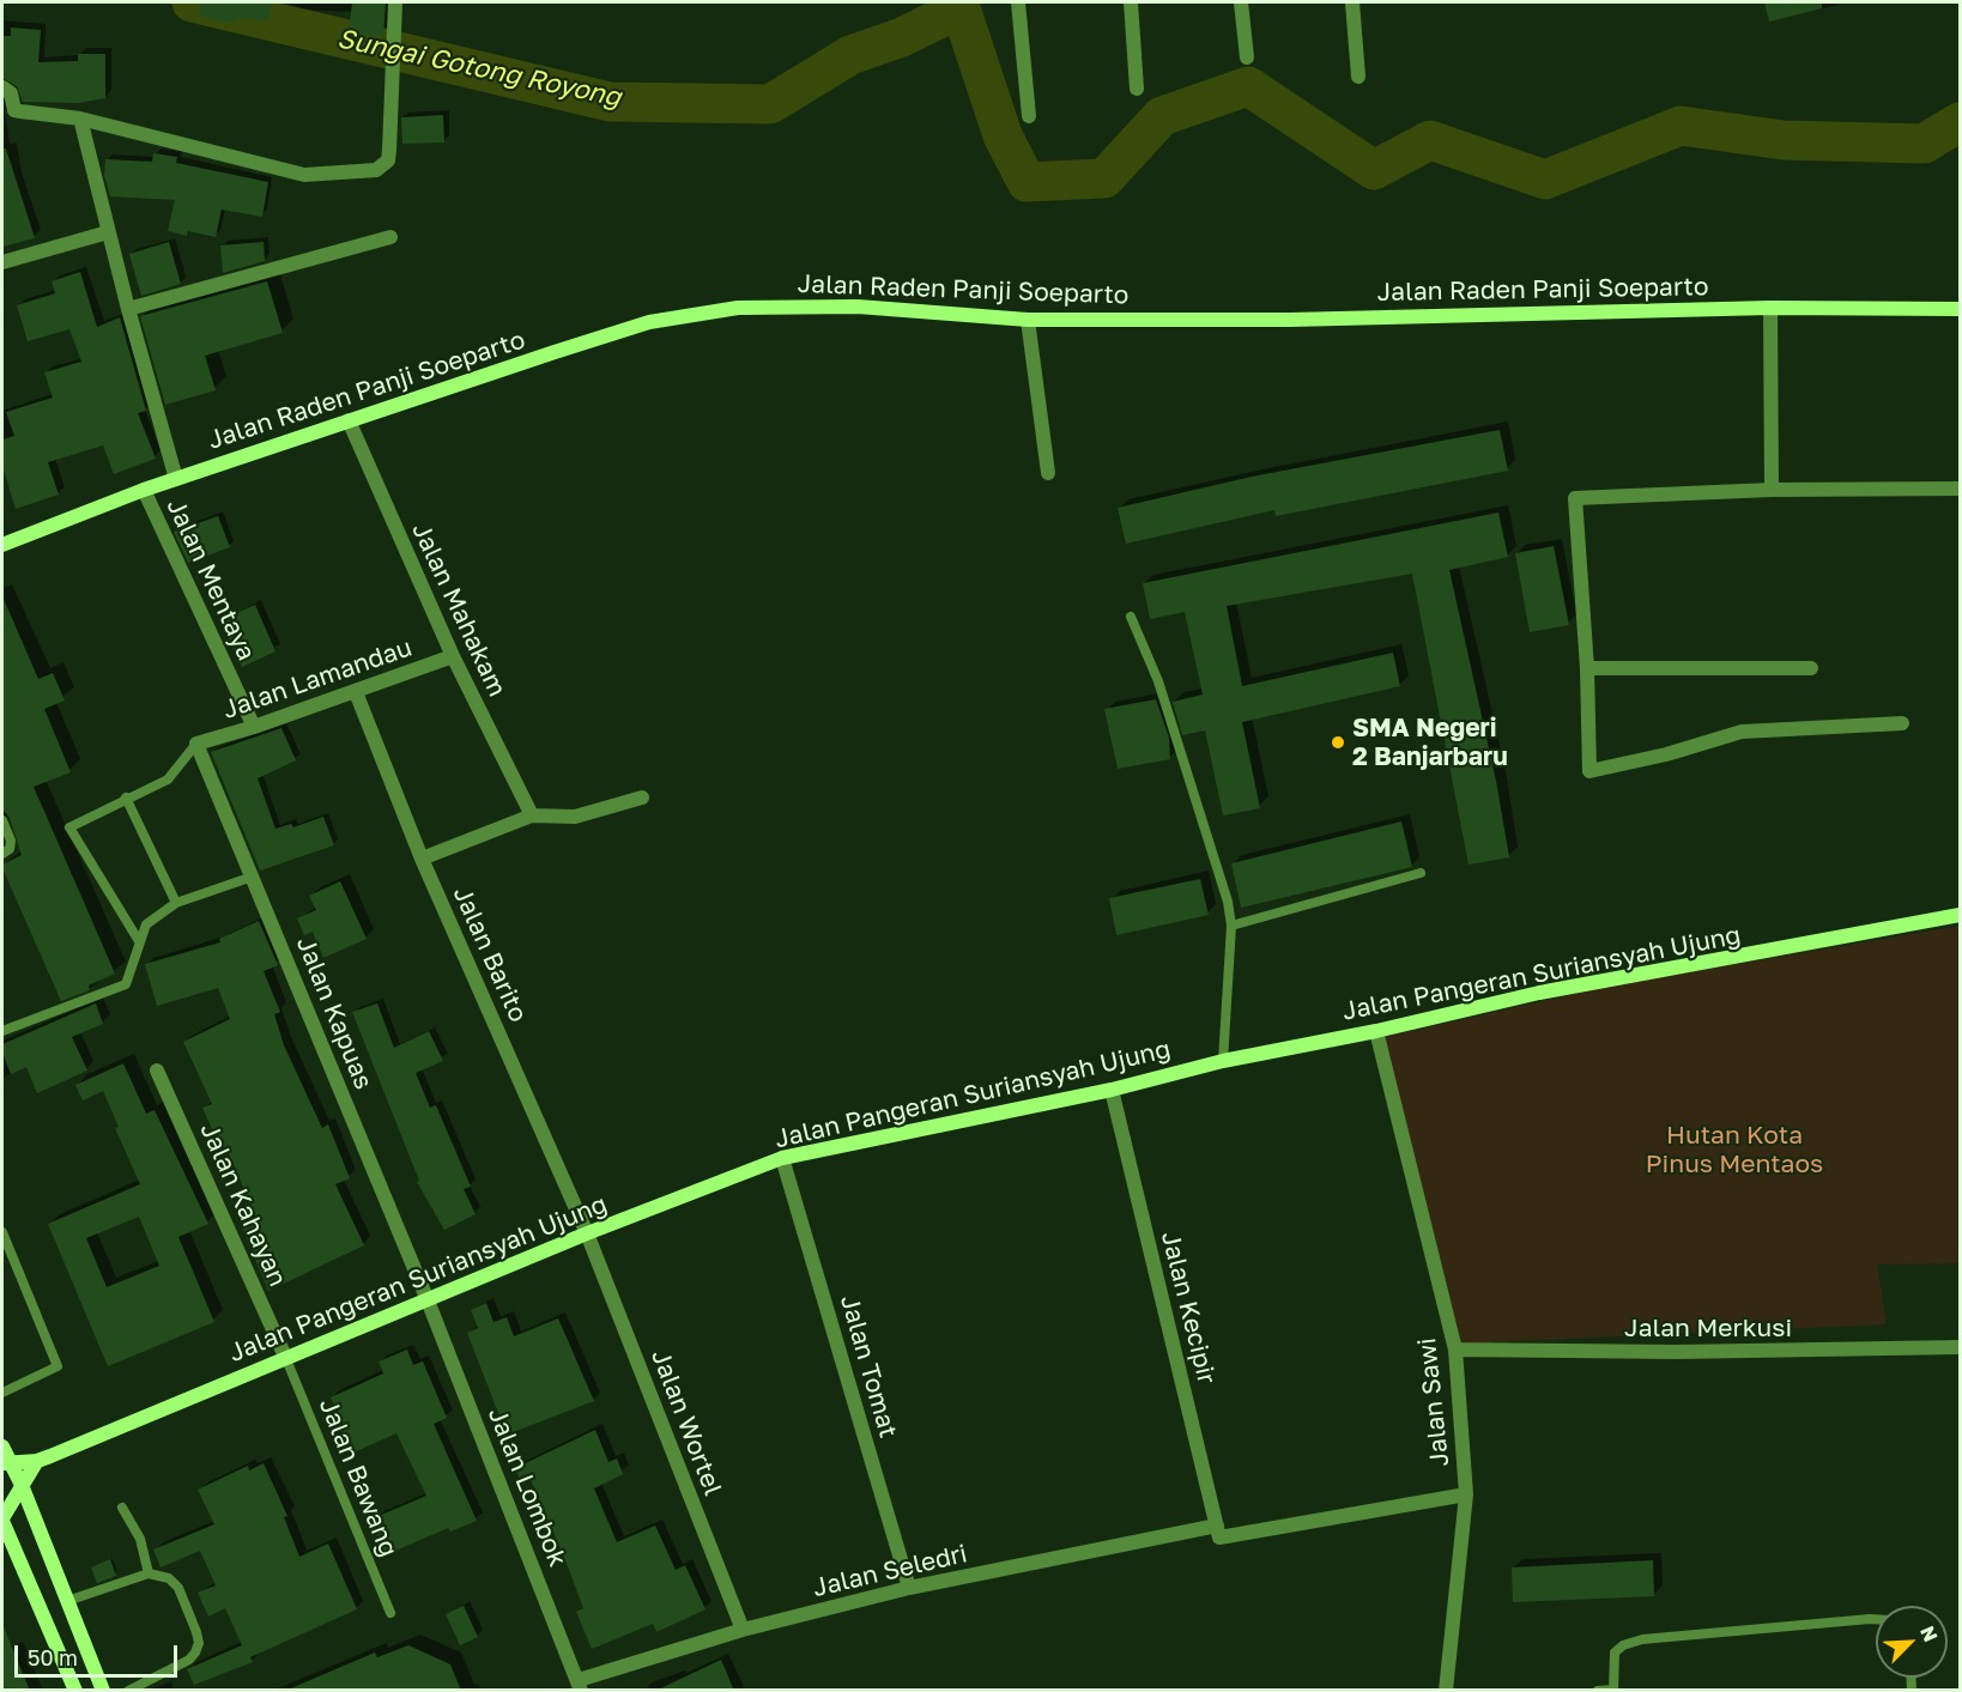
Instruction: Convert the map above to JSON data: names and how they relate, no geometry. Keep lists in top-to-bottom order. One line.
{"streets":{"main road":["Jalan Raden Panji Soeparto","Jalan Pangeran Suriansyah Ujung"],"street":["Jalan Mentaya","Jalan Mahakam","Jalan Lamandau","Jalan Barito","Jalan Kapuas","Jalan Kahayan","Jalan Kecipir","Jalan Merkusi","Jalan Tomat","Jalan Sawi","Jalan Wortel","Jalan Lombok","Jalan Seledri"],"lane":["Jalan Bawang"]},"crossings":[["Jalan Raden Panji Soeparto","Jalan Mentaya"],["Jalan Raden Panji Soeparto","Jalan Mahakam"],["Jalan Mentaya","Jalan Lamandau"],["Jalan Mahakam","Jalan Lamandau"],["Jalan Lamandau","Jalan Barito"],["Jalan Lamandau","Jalan Kapuas"],["Jalan Barito","Jalan Pangeran Suriansyah Ujung"],["Jalan Barito","Jalan Wortel"],["Jalan Pangeran Suriansyah Ujung","Jalan Kapuas"],["Jalan Pangeran Suriansyah Ujung","Jalan Kahayan"],["Jalan Pangeran Suriansyah Ujung","Jalan Kecipir"],["Jalan Pangeran Suriansyah Ujung","Jalan Tomat"],["Jalan Pangeran Suriansyah Ujung","Jalan Sawi"],["Jalan Pangeran Suriansyah Ujung","Jalan Wortel"],["Jalan Pangeran Suriansyah Ujung","Jalan Bawang"],["Jalan Pangeran Suriansyah Ujung","Jalan Lombok"],["Jalan Kapuas","Jalan Lombok"],["Jalan Kahayan","Jalan Bawang"],["Jalan Kecipir","Jalan Seledri"],["Jalan Merkusi","Jalan Sawi"],["Jalan Tomat","Jalan Seledri"],["Jalan Sawi","Jalan Seledri"],["Jalan Wortel","Jalan Seledri"],["Jalan Lombok","Jalan Seledri"]],"water":["Sungai Gotong Royong"],"parks":["Hutan Kota Pinus Mentaos"],"places":["SMA Negeri 2 Banjarbaru"],"scale_bar":"50 m","north":"top right"}
